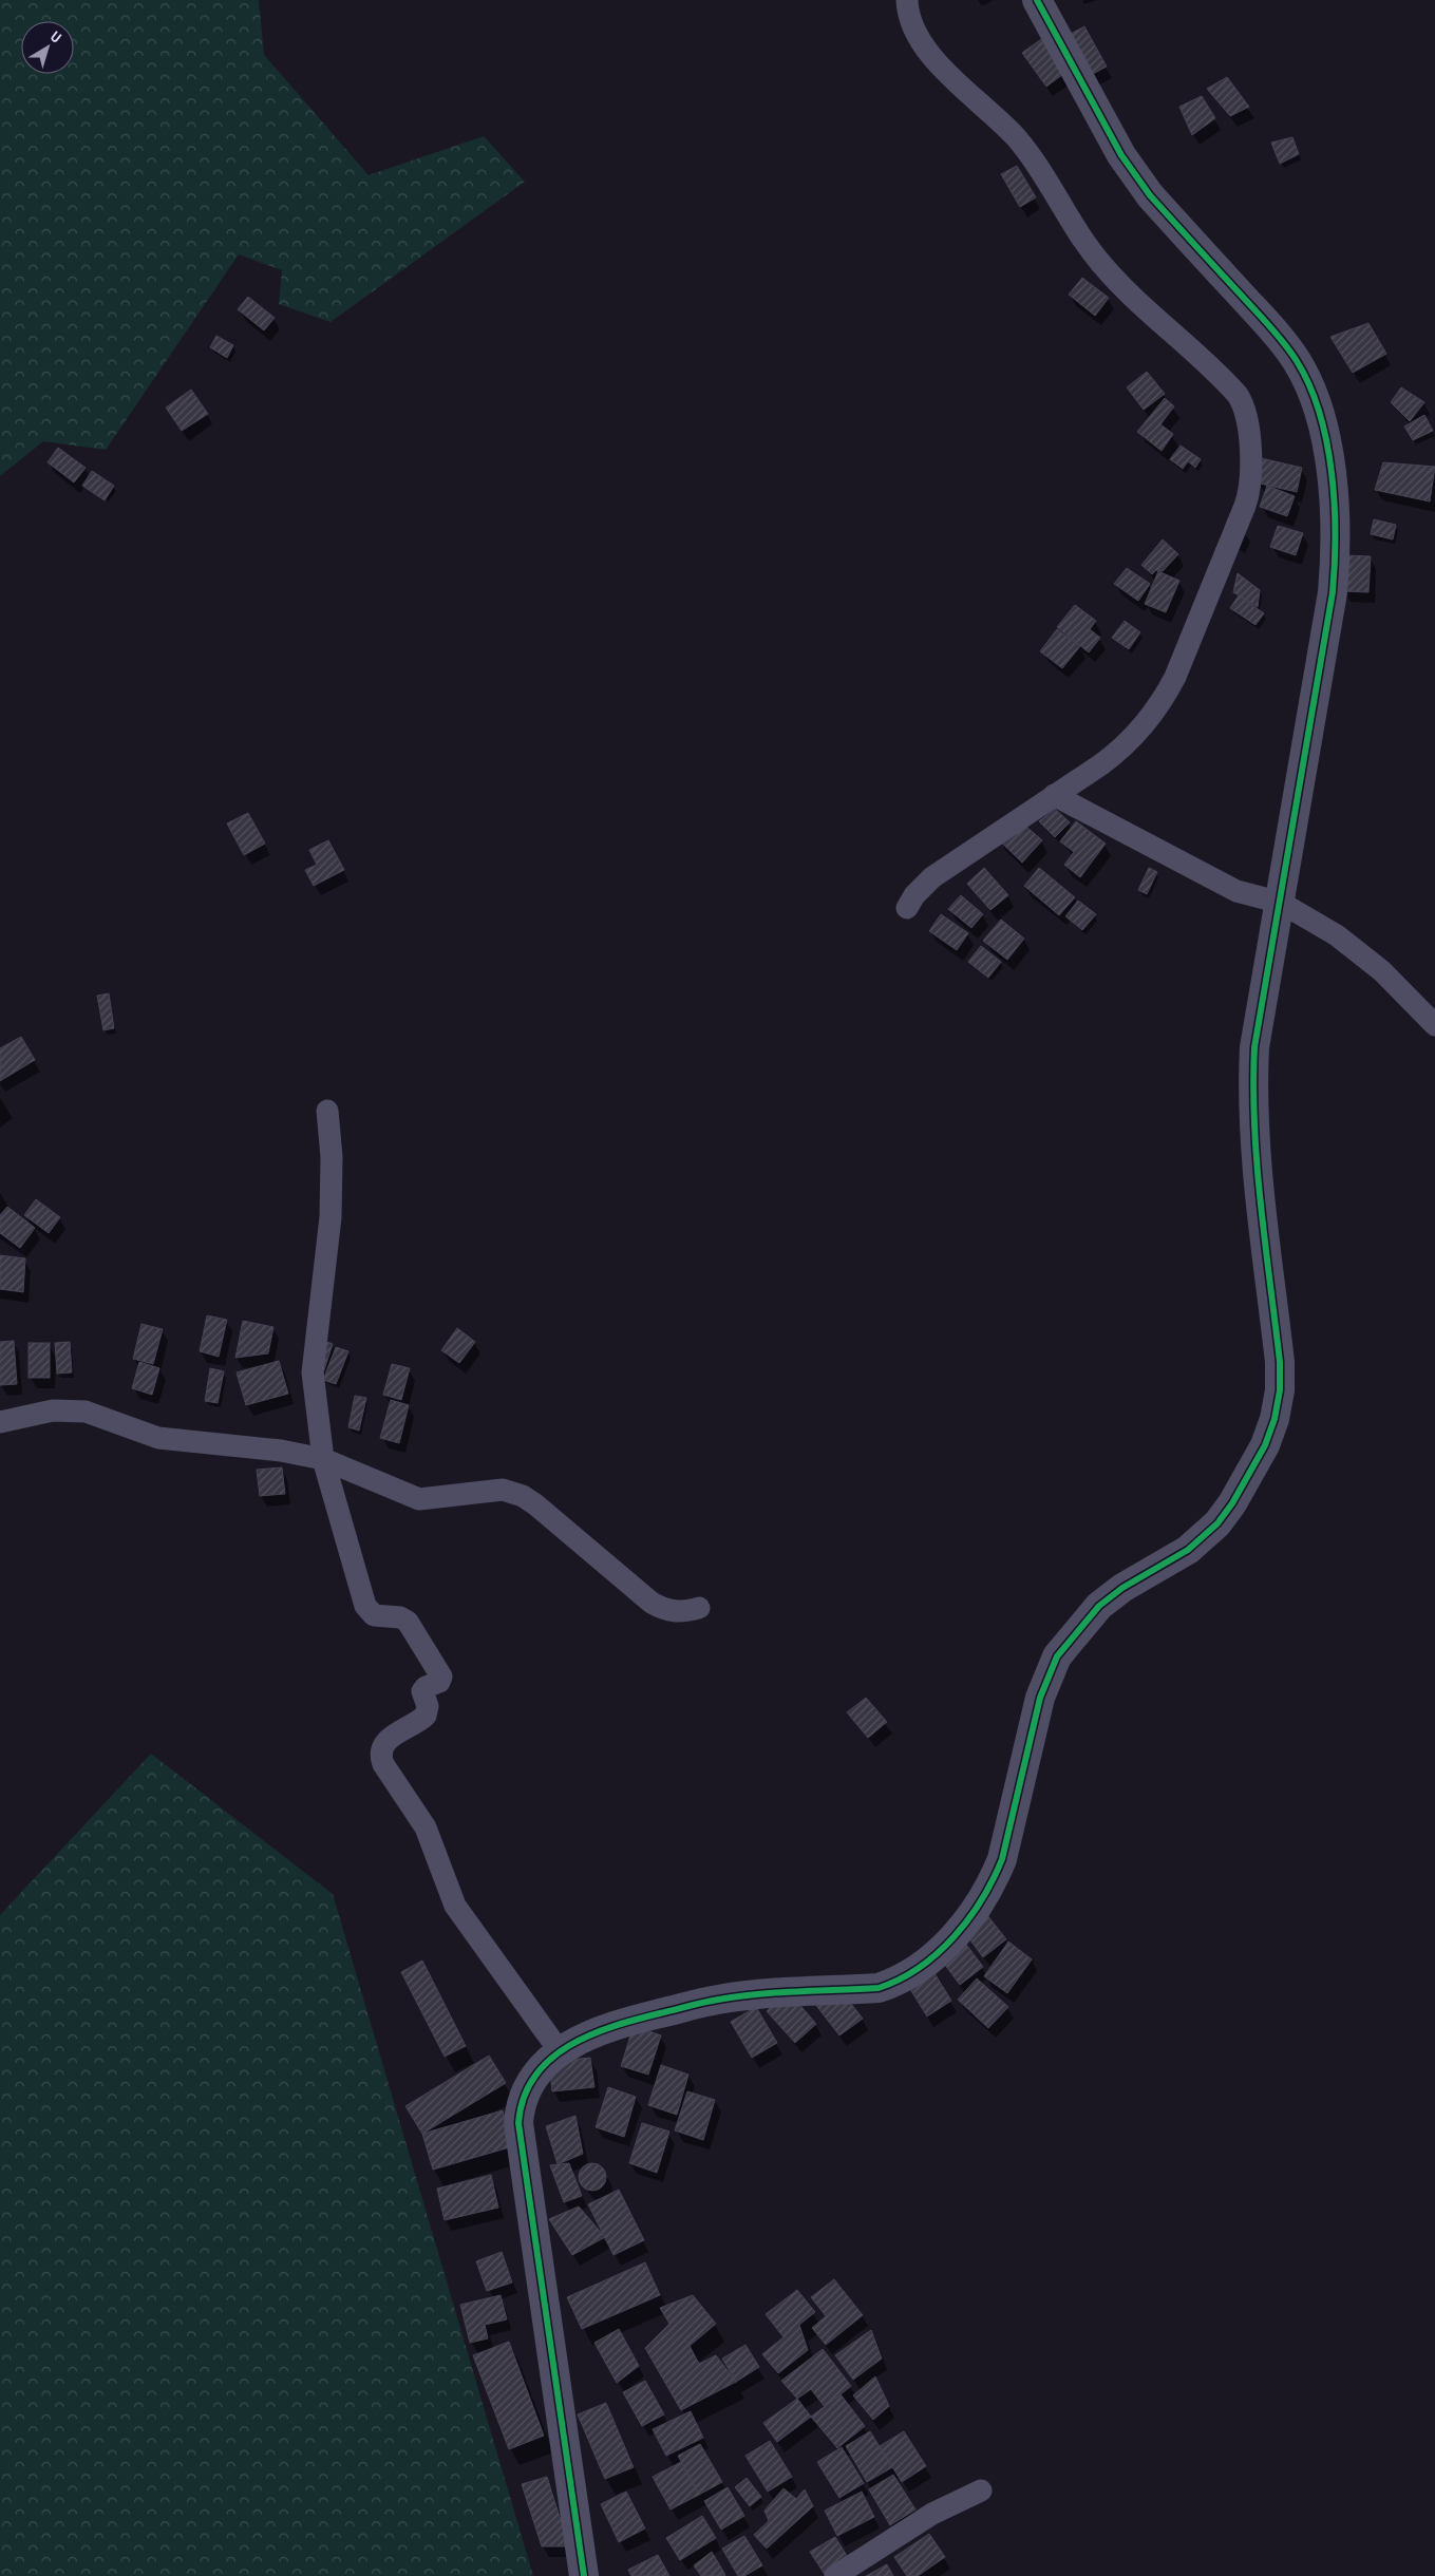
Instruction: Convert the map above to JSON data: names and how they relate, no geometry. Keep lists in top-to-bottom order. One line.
{"north":"top right"}
